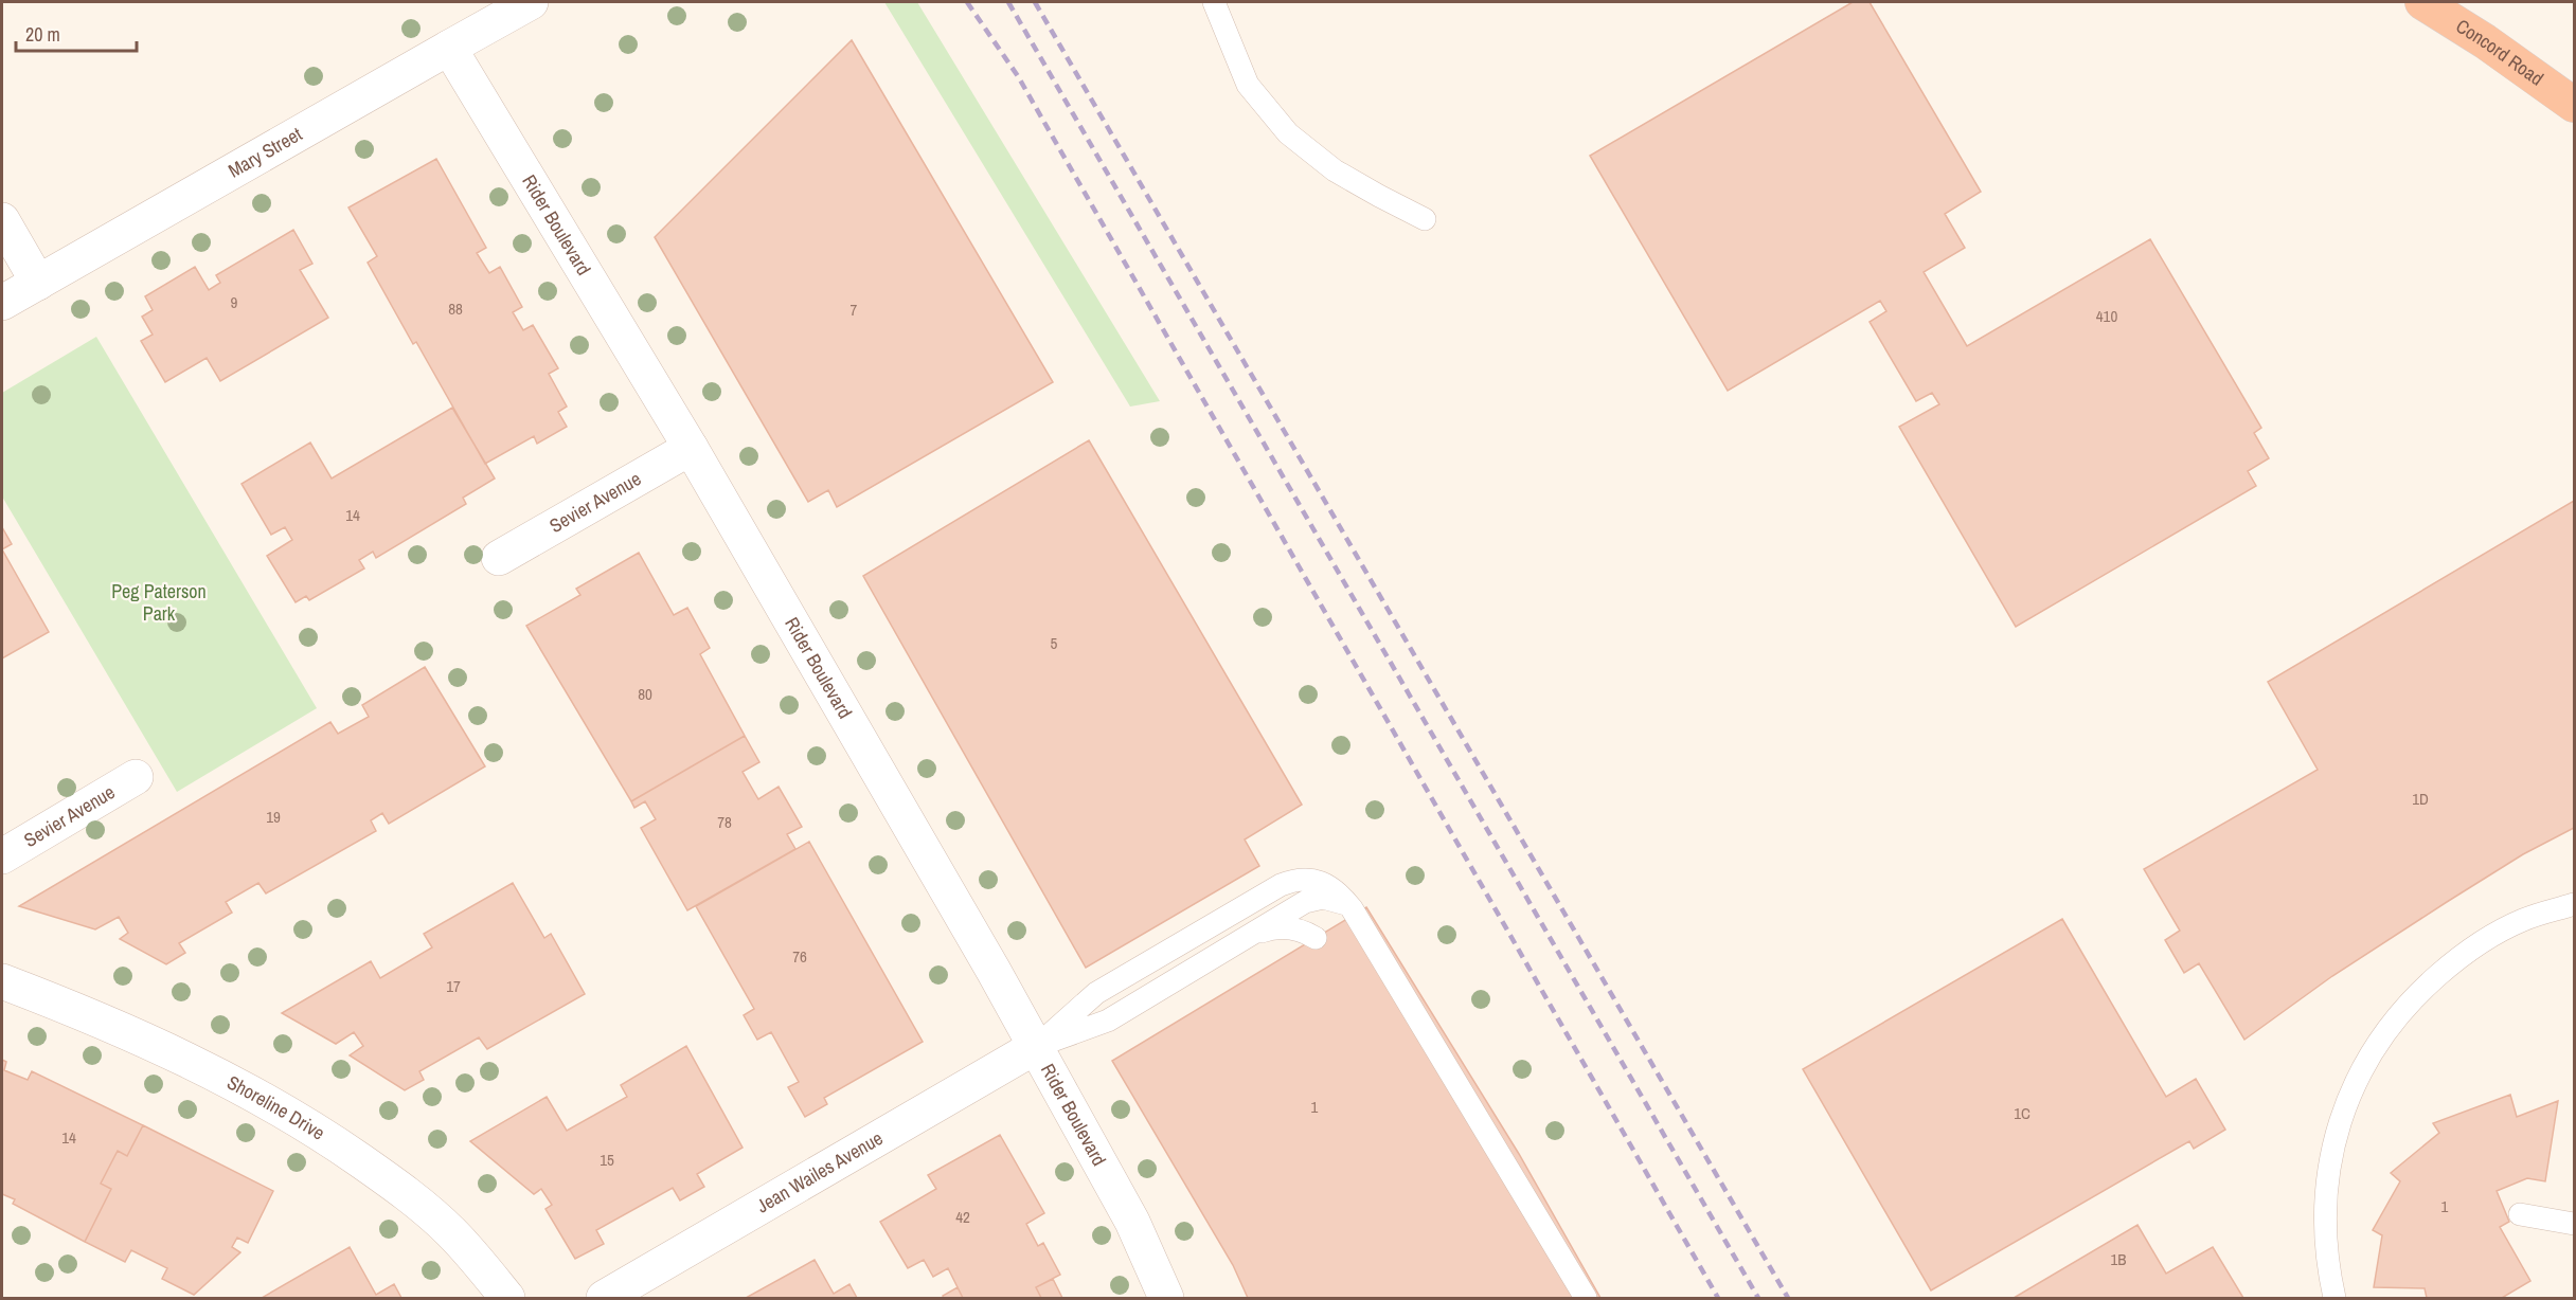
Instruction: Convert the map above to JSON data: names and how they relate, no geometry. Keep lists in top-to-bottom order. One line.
{"streets":{"highway":["Concord Road"],"street":["Mary Street","Rider Boulevard","Sevier Avenue","Shoreline Drive","Jean Wailes Avenue"]},"crossings":[["Mary Street","Rider Boulevard"],["Rider Boulevard","Sevier Avenue"],["Rider Boulevard","Jean Wailes Avenue"]],"parks":["Peg Paterson Park"],"house_numbers":["9","88","7","410","14","5","80","1D","19","78","76","17","1","1C","14","15","1","42","1B"],"scale_bar":"20 m"}
